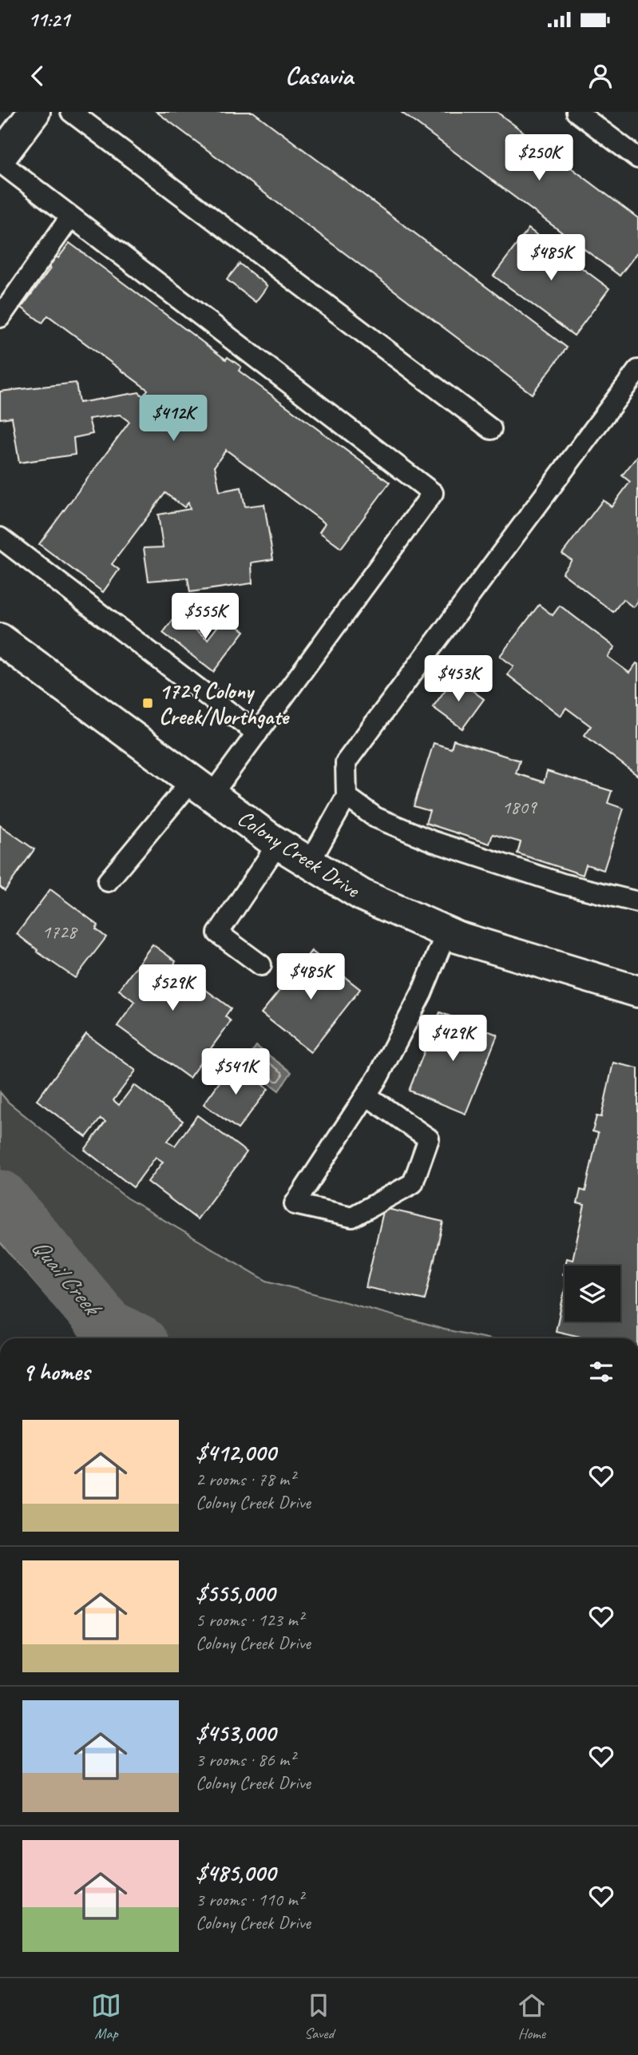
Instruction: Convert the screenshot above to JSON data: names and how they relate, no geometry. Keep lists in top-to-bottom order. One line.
{"streets":{"street":["Colony Creek Drive"]},"water":["Quail Creek"],"places":{"transit":["1729 Colony Creek/Northgate"]},"house_numbers":["1809","1728"],"page":{"status":"11:21","header":"Casavia","price":["$250K","$485K","$412K","$555K","$453K","$485K","$529K","$429K","$541K"],"heading":"9 homes","list":[{"name":"$412,000","note":"2 rooms · 78 m² · Colony Creek Drive"},{"name":"$555,000","note":"5 rooms · 123 m² · Colony Creek Drive"},{"name":"$453,000","note":"3 rooms · 86 m² · Colony Creek Drive"},{"name":"$485,000","note":"3 rooms · 110 m² · Colony Creek Drive"}],"tabs":["Map","Saved","Home"]}}
